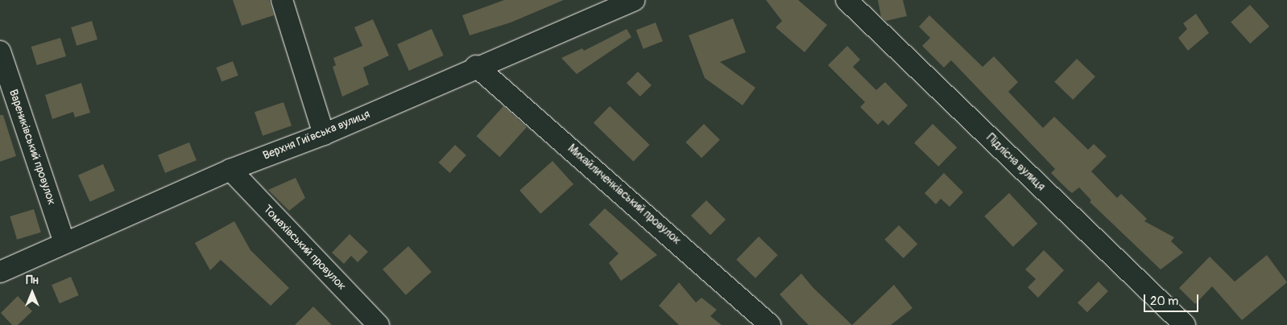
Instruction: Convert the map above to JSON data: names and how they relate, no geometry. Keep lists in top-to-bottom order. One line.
{"streets":{"street":["Верхня Гиївська вулиця","Варениківський провулок","Підлісна вулиця","Михайличенківський провулок","Томахівський провулок"]},"crossings":[["Верхня Гиївська вулиця","Варениківський провулок"],["Верхня Гиївська вулиця","Михайличенківський провулок"],["Верхня Гиївська вулиця","Томахівський провулок"]],"scale_bar":"20 m","north":"top"}
